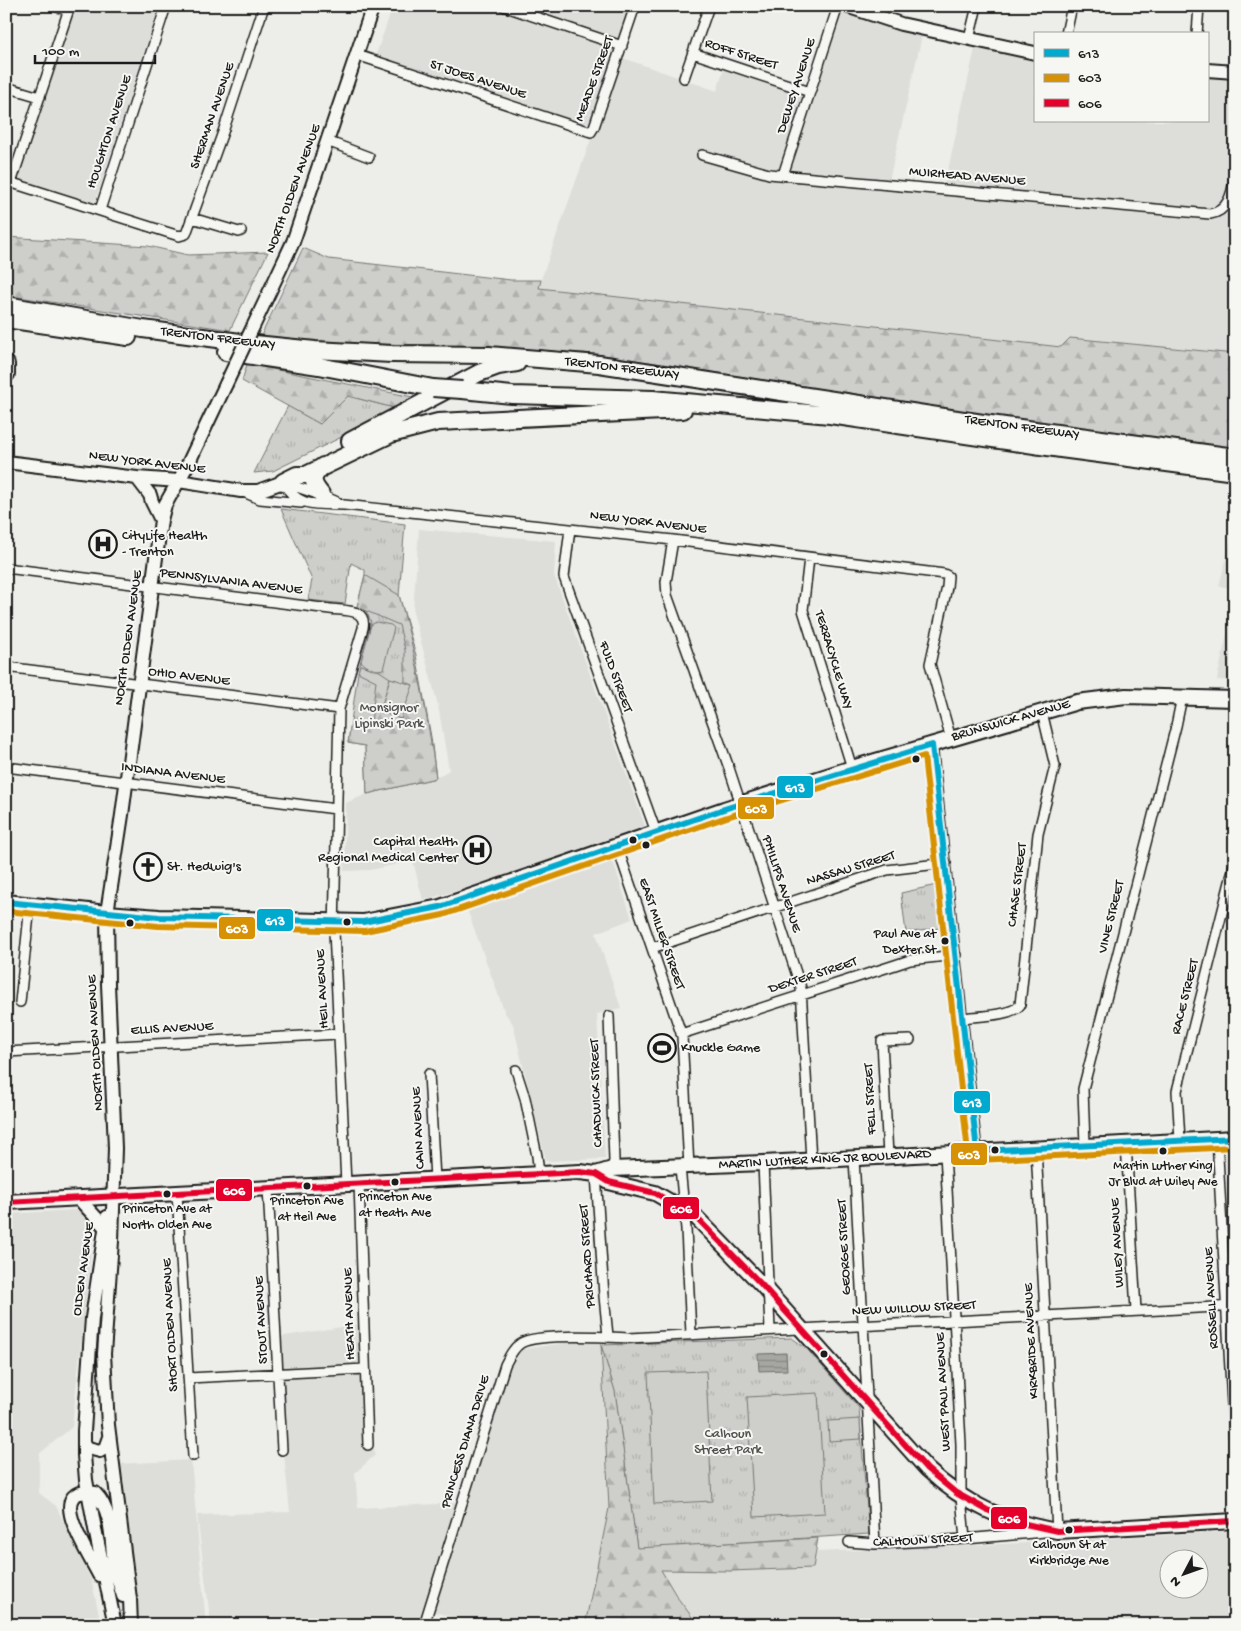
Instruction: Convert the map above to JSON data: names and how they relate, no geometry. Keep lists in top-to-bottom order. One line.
{"streets":{"highway":["TRENTON FREEWAY"],"main road":["NORTH OLDEN AVENUE","NEW YORK AVENUE","BRUNSWICK AVENUE","MARTIN LUTHER KING JR BOULEVARD","OLDEN AVENUE","CALHOUN STREET"],"street":["ROFF STREET","MEADE STREET","ST JOES AVENUE","DEWEY AVENUE","SHERMAN AVENUE","HOUGHTON AVENUE","MUIRHEAD AVENUE","PENNSYLVANIA AVENUE","TERRACYCLE WAY","OHIO AVENUE","FULD STREET","INDIANA AVENUE","NASSAU STREET","PHILLIPS AVENUE","CHASE STREET","VINE STREET","EAST MILLER STREET","DEXTER STREET","HEIL AVENUE","RACE STREET","ELLIS AVENUE","CHADWICK STREET","FELL STREET","CAIN AVENUE","WILEY AVENUE","GEORGE STREET","PRICHARD STREET","ROSSELL AVENUE","NEW WILLOW STREET","HEATH AVENUE","STOUT AVENUE","SHORT OLDEN AVENUE","KIRKBRIDE AVENUE","WEST PAUL AVENUE","PRINCESS DIANA DRIVE"]},"crossings":[["ROFF STREET","DEWEY AVENUE"],["MEADE STREET","ST JOES AVENUE"],["ST JOES AVENUE","NORTH OLDEN AVENUE"],["DEWEY AVENUE","MUIRHEAD AVENUE"],["SHERMAN AVENUE","HOUGHTON AVENUE"],["NORTH OLDEN AVENUE","NEW YORK AVENUE"],["NORTH OLDEN AVENUE","PENNSYLVANIA AVENUE"],["NORTH OLDEN AVENUE","OHIO AVENUE"],["NORTH OLDEN AVENUE","BRUNSWICK AVENUE"],["NORTH OLDEN AVENUE","INDIANA AVENUE"],["NORTH OLDEN AVENUE","ELLIS AVENUE"],["NORTH OLDEN AVENUE","OLDEN AVENUE"],["NEW YORK AVENUE","TERRACYCLE WAY"],["NEW YORK AVENUE","FULD STREET"],["NEW YORK AVENUE","BRUNSWICK AVENUE"],["NEW YORK AVENUE","PHILLIPS AVENUE"],["PENNSYLVANIA AVENUE","HEIL AVENUE"],["TERRACYCLE WAY","BRUNSWICK AVENUE"],["OHIO AVENUE","HEIL AVENUE"],["FULD STREET","BRUNSWICK AVENUE"],["BRUNSWICK AVENUE","PHILLIPS AVENUE"],["BRUNSWICK AVENUE","CHASE STREET"],["BRUNSWICK AVENUE","VINE STREET"],["BRUNSWICK AVENUE","EAST MILLER STREET"],["BRUNSWICK AVENUE","HEIL AVENUE"],["INDIANA AVENUE","HEIL AVENUE"],["NASSAU STREET","PHILLIPS AVENUE"],["NASSAU STREET","EAST MILLER STREET"],["PHILLIPS AVENUE","DEXTER STREET"],["PHILLIPS AVENUE","MARTIN LUTHER KING JR BOULEVARD"],["VINE STREET","MARTIN LUTHER KING JR BOULEVARD"],["EAST MILLER STREET","DEXTER STREET"],["EAST MILLER STREET","MARTIN LUTHER KING JR BOULEVARD"],["EAST MILLER STREET","NEW WILLOW STREET"],["EAST MILLER STREET","CALHOUN STREET"],["HEIL AVENUE","ELLIS AVENUE"],["HEIL AVENUE","HEATH AVENUE"],["RACE STREET","MARTIN LUTHER KING JR BOULEVARD"],["CHADWICK STREET","MARTIN LUTHER KING JR BOULEVARD"],["CHADWICK STREET","CALHOUN STREET"],["FELL STREET","MARTIN LUTHER KING JR BOULEVARD"],["MARTIN LUTHER KING JR BOULEVARD","WILEY AVENUE"],["MARTIN LUTHER KING JR BOULEVARD","GEORGE STREET"],["MARTIN LUTHER KING JR BOULEVARD","PRICHARD STREET"],["MARTIN LUTHER KING JR BOULEVARD","ROSSELL AVENUE"],["MARTIN LUTHER KING JR BOULEVARD","KIRKBRIDE AVENUE"],["MARTIN LUTHER KING JR BOULEVARD","WEST PAUL AVENUE"],["MARTIN LUTHER KING JR BOULEVARD","CALHOUN STREET"],["WILEY AVENUE","NEW WILLOW STREET"],["GEORGE STREET","NEW WILLOW STREET"],["GEORGE STREET","CALHOUN STREET"],["PRICHARD STREET","NEW WILLOW STREET"],["PRICHARD STREET","CALHOUN STREET"],["ROSSELL AVENUE","NEW WILLOW STREET"],["NEW WILLOW STREET","KIRKBRIDE AVENUE"],["NEW WILLOW STREET","WEST PAUL AVENUE"],["NEW WILLOW STREET","PRINCESS DIANA DRIVE"],["NEW WILLOW STREET","CALHOUN STREET"],["KIRKBRIDE AVENUE","CALHOUN STREET"],["WEST PAUL AVENUE","CALHOUN STREET"]],"parks":["Monsignor Lipinski Park","Calhoun Street Park"],"places":{"hospital":["CityLife Health - Trenton","Capital Health Regional Medical Center"],"church":["St. Hedwig's"],"other":["Paul Ave at Dexter St","Martin Luther King Jr Blvd at Wiley Ave","Princeton Ave at Heath Ave","Princeton Ave at Heil Ave","Princeton Ave at North Olden Ave","Calhoun St at Kirkbridge Ave"],"sports":["Knuckle Game"]},"lines":["transit line 613","transit line 603","transit line 606"],"legend":["613","603","606"],"scale_bar":"100 m","north":"bottom left"}
